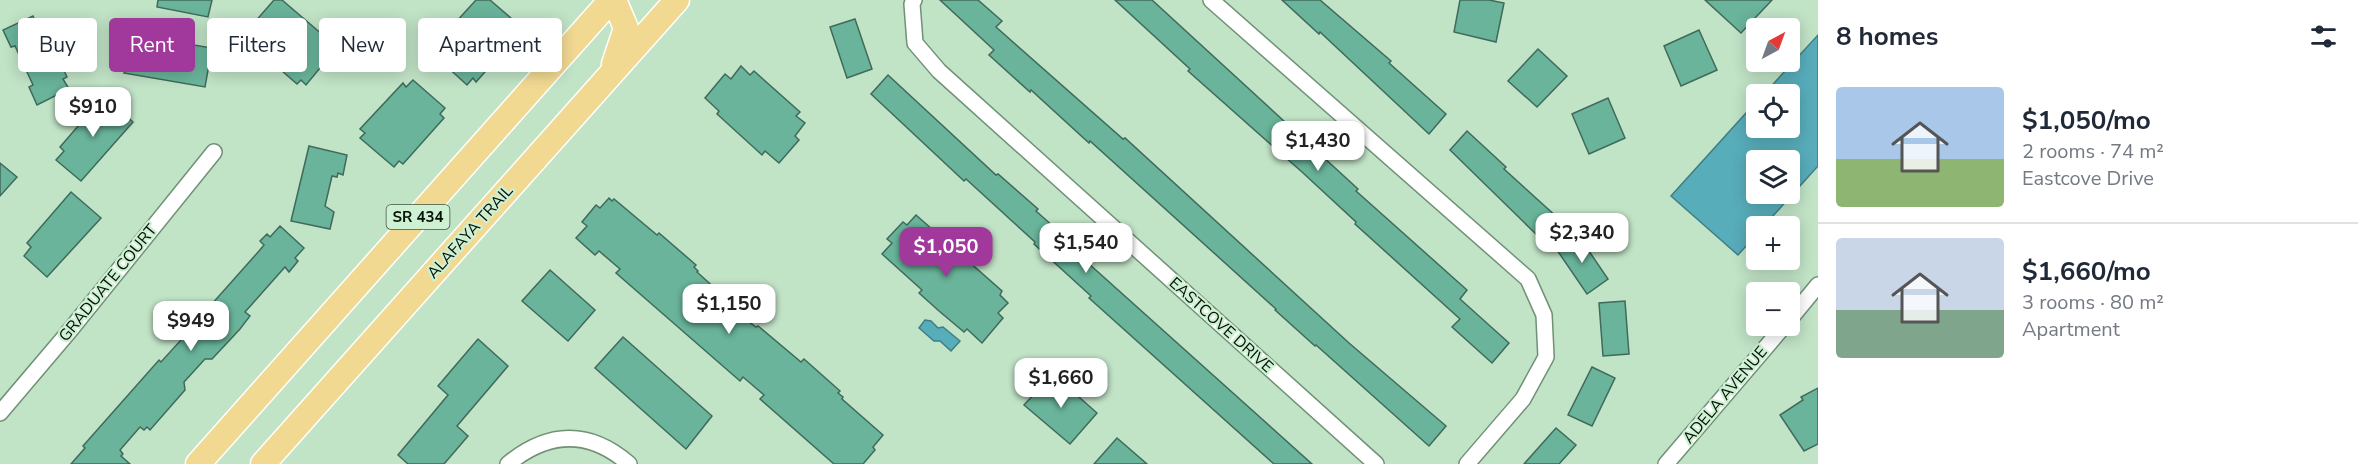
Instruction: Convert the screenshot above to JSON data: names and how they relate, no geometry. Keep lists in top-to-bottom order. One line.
{"streets":{"main road":["SR 434","ALAFAYA TRAIL"],"street":["GRADUATE COURT","EASTCOVE DRIVE","ADELA AVENUE"]},"north":"top right","page":{"heading":"8 homes","map_buttons":["+","−"],"chip":["Buy","Rent","Filters","New","Apartment"],"list":[{"name":"$1,050/mo","note":"2 rooms · 74 m² · Eastcove Drive"},{"name":"$1,660/mo","note":"3 rooms · 80 m² · Apartment"}],"price":["$910","$1,430","$2,340","$1,540","$1,050","$1,150","$949","$1,660"]}}
